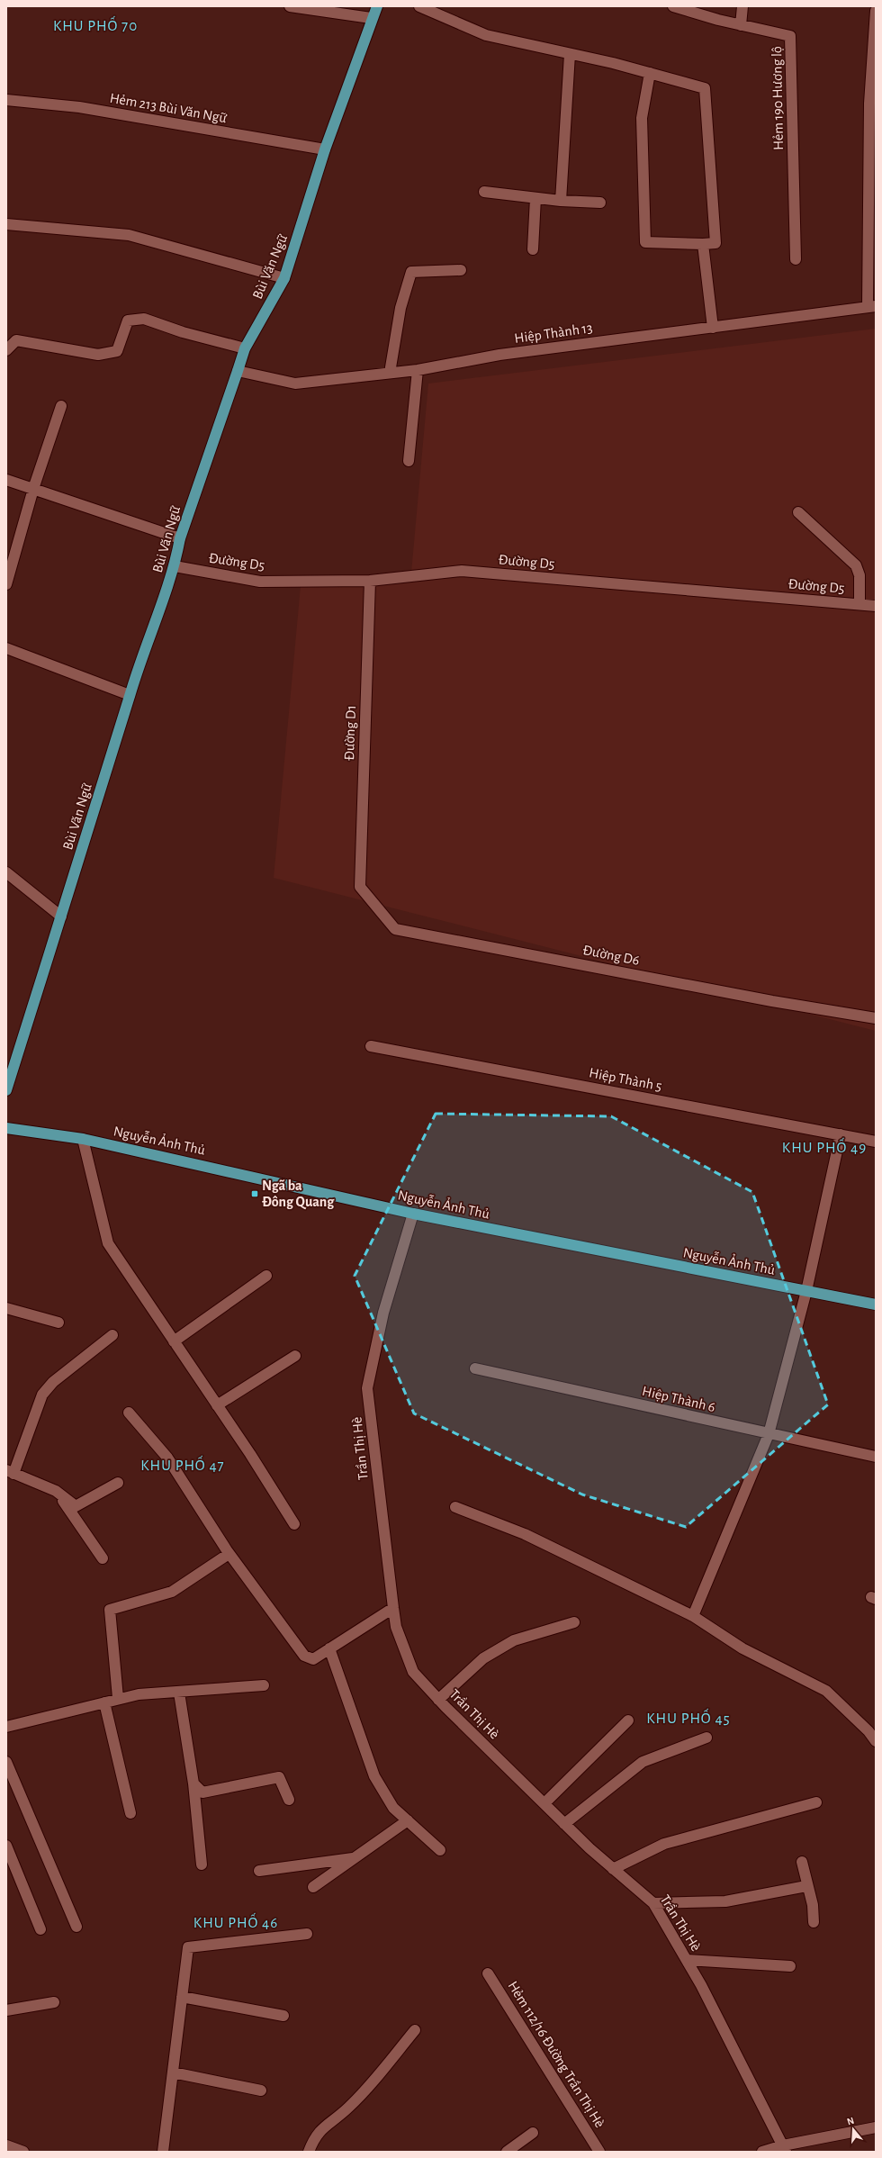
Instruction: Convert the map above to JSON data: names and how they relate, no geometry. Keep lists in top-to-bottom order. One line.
{"streets":{"main road":["Bùi Văn Ngữ","Nguyễn Ảnh Thủ"],"street":["Hẻm 190 Hương lộ","Hẻm 213 Bùi Văn Ngữ","Hiệp Thành 13","Đường D5","Đường D1","Đường D6","Hiệp Thành 5","Hiệp Thành 6","Trần Thị Hè","Hẻm 112/16 Đường Trần Thị Hè"]},"crossings":[["Hẻm 213 Bùi Văn Ngữ","Bùi Văn Ngữ"],["Bùi Văn Ngữ","Hiệp Thành 13"],["Bùi Văn Ngữ","Đường D5"],["Đường D5","Đường D1"],["Đường D1","Đường D6"],["Nguyễn Ảnh Thủ","Trần Thị Hè"]],"districts":["KHU PHỐ 70","KHU PHỐ 49","KHU PHỐ 47","KHU PHỐ 45","KHU PHỐ 46"],"places":{"transit":["Ngã ba Đông Quang"]},"north":"top"}
